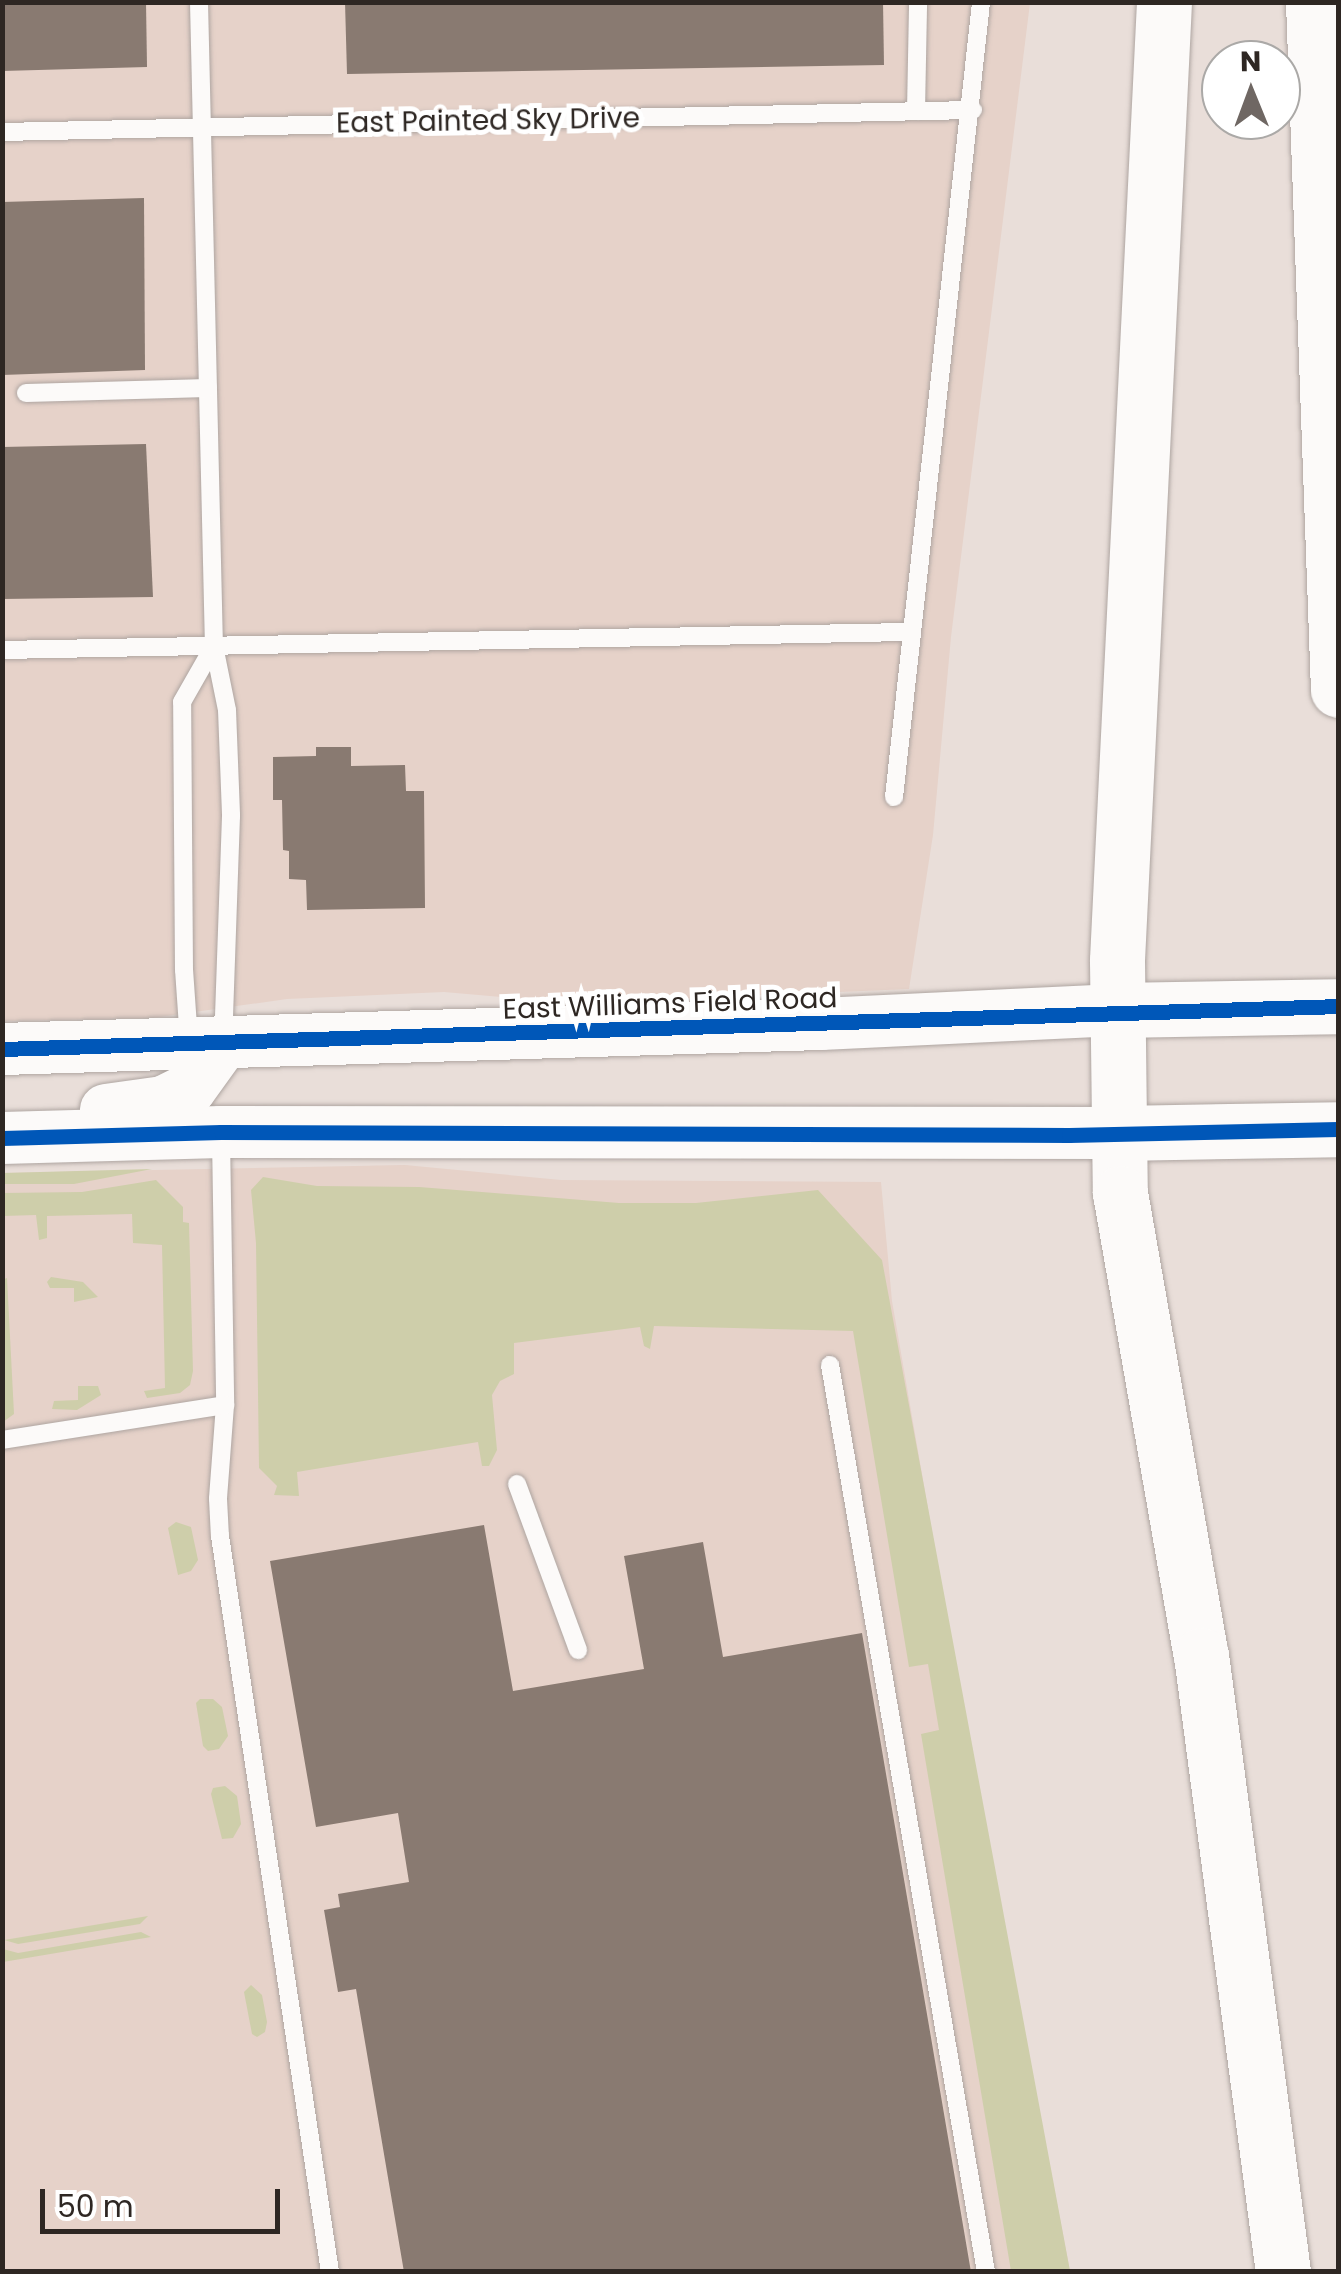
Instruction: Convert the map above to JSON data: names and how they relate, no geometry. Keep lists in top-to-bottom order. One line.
{"streets":{"main road":["East Williams Field Road"],"lane":["East Painted Sky Drive"]},"scale_bar":"50 m","north":"top"}
